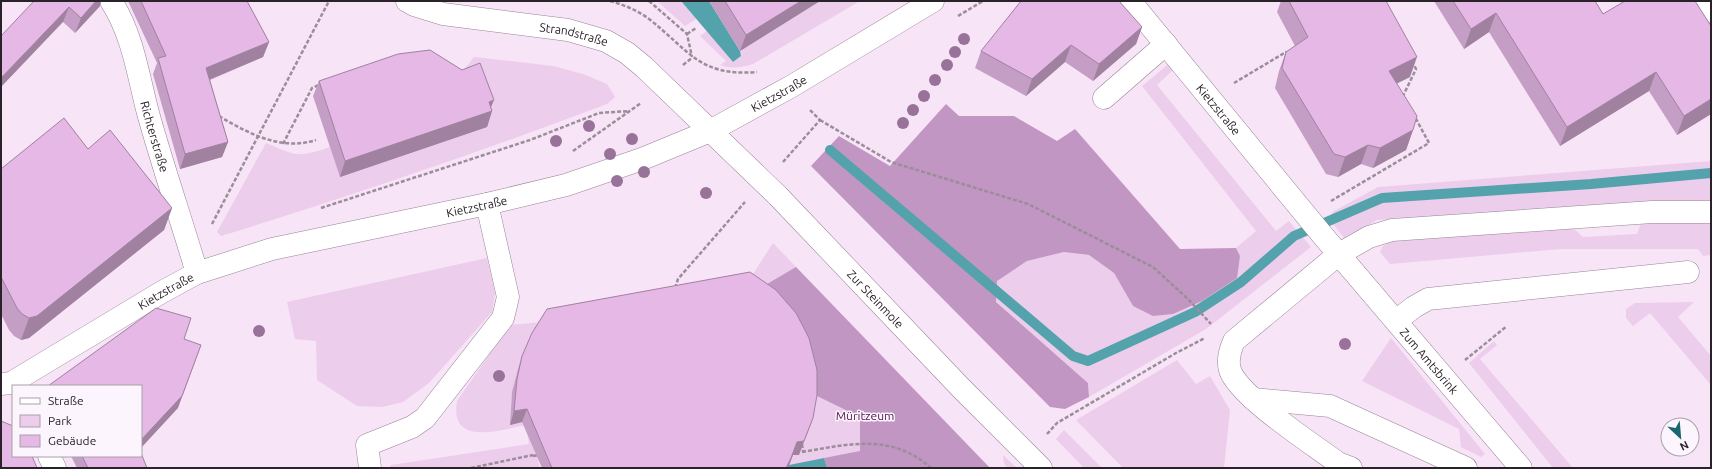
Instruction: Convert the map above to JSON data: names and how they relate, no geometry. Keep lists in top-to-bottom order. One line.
{"streets":{"street":["Strandstraße","Kietzstraße","Richterstraße","Zur Steinmole","Zum Amtsbrink"]},"crossings":[["Strandstraße","Kietzstraße"],["Strandstraße","Zur Steinmole"],["Kietzstraße","Richterstraße"],["Kietzstraße","Zur Steinmole"],["Kietzstraße","Zum Amtsbrink"]],"parks":["Müritzeum"],"legend":["Straße","Park","Gebäude"],"north":"bottom right"}
